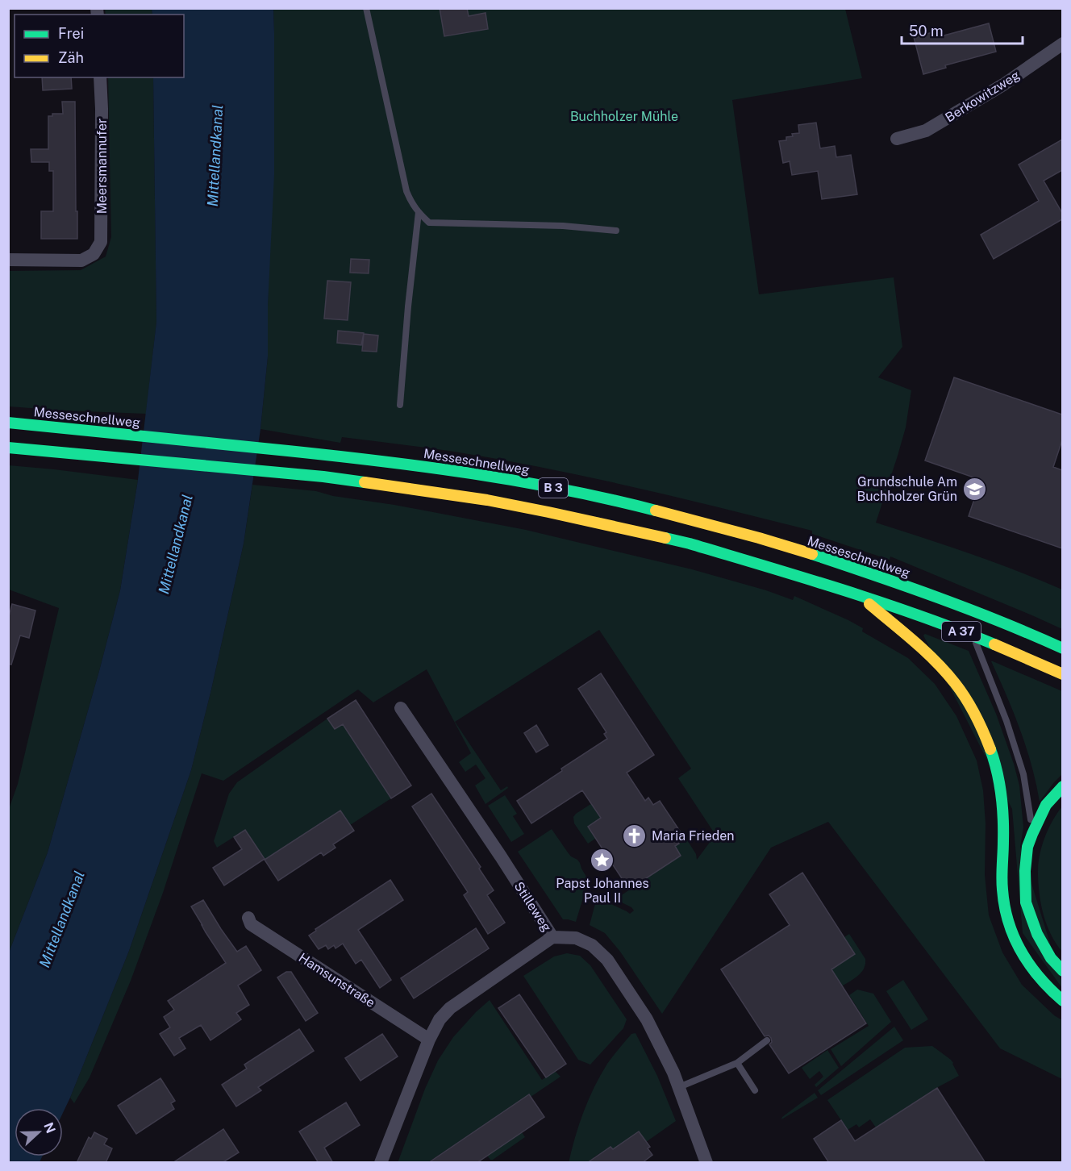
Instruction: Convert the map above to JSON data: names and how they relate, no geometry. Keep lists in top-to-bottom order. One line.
{"streets":{"highway":["Messeschnellweg","B 3","A 37"],"street":["Berkowitzweg","Meersmannufer","Stilleweg","Hamsunstraße"]},"crossings":[["B 3","A 37"]],"water":["Mittellandkanal"],"parks":["Buchholzer Mühle"],"places":{"school or university":["Grundschule Am Buchholzer Grün"],"church":["Maria Frieden"],"place":["Papst Johannes Paul II"]},"legend":["Frei","Zäh"],"scale_bar":"50 m","north":"right"}
